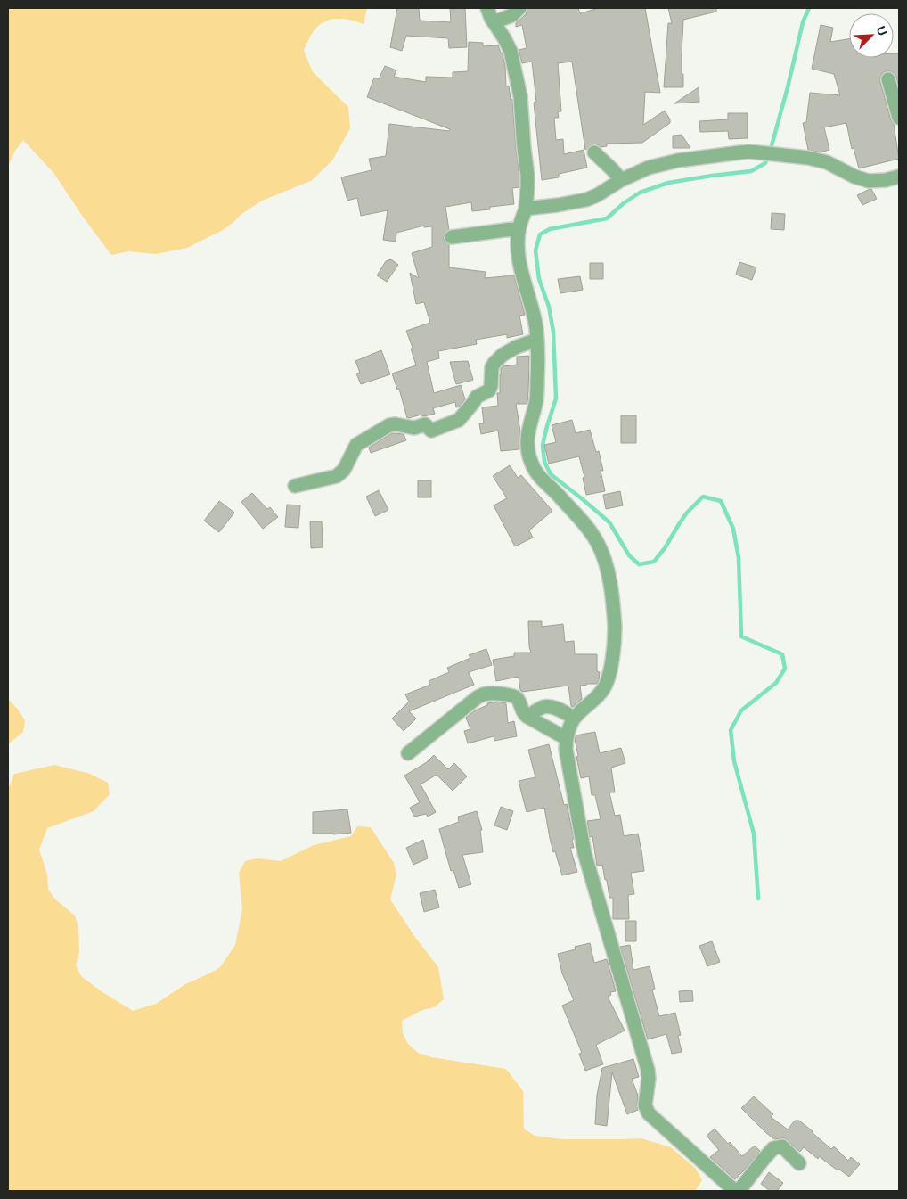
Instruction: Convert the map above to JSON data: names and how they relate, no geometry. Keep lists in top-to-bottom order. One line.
{"north":"top right"}
